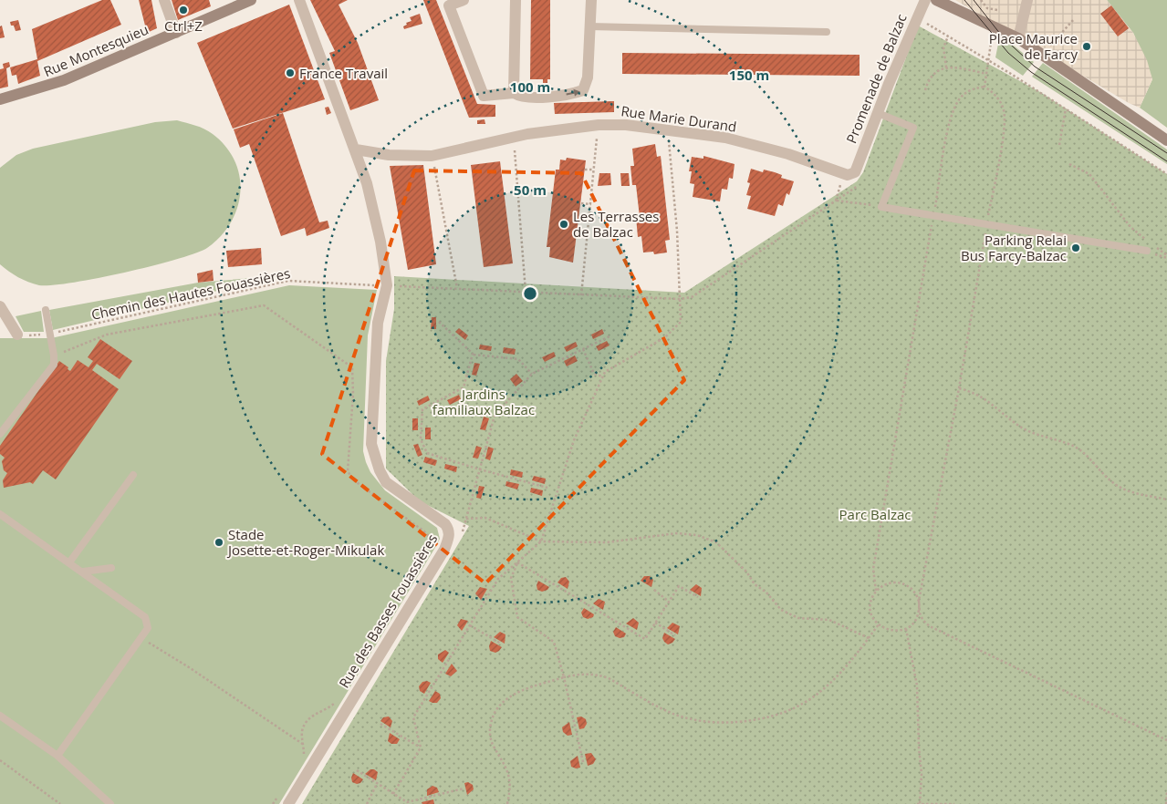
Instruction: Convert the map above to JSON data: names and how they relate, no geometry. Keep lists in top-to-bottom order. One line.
{"streets":{"street":["Rue Montesquieu","Promenade de Balzac","Rue Marie Durand","Rue des Basses Fouassières"],"path":["Chemin des Hautes Fouassières"]},"crossings":[["Promenade de Balzac","Rue Marie Durand"],["Rue Marie Durand","Rue des Basses Fouassières"],["Chemin des Hautes Fouassières","Rue des Basses Fouassières"]],"parks":["Jardins familiaux Balzac","Parc Balzac"],"places":["Ctrl+Z","Place Maurice de Farcy","France Travail","Les Terrasses de Balzac","Parking Relai Bus Farcy-Balzac","Stade Josette-et-Roger-Mikulak"],"rings":["150 m","100 m","50 m"]}
